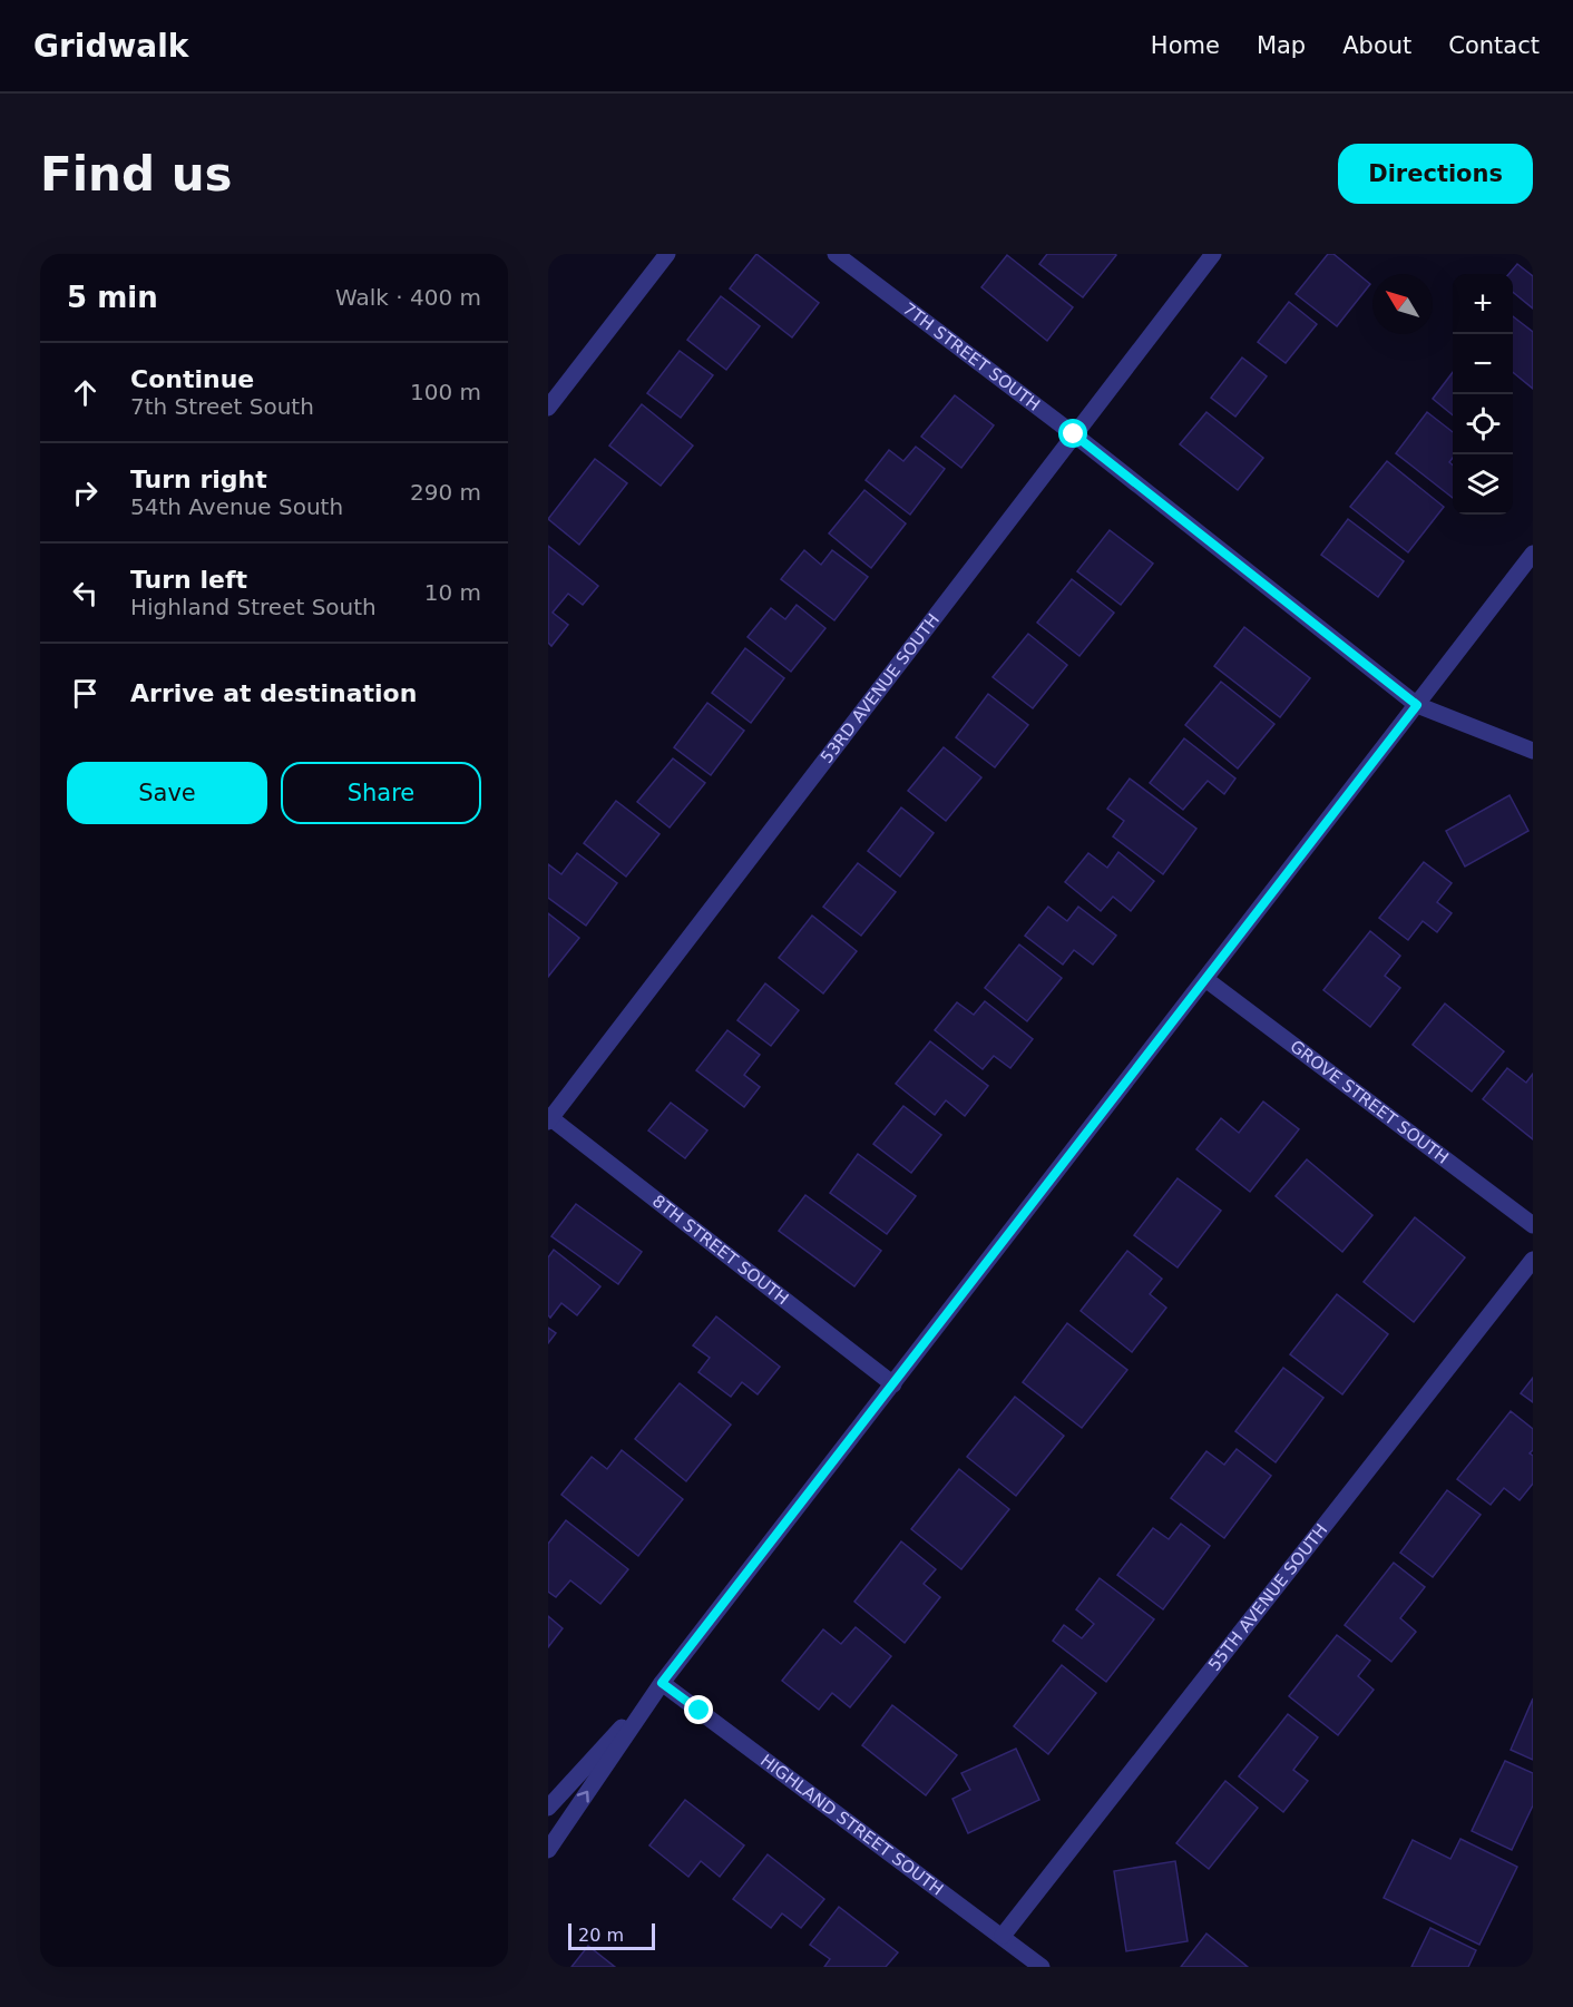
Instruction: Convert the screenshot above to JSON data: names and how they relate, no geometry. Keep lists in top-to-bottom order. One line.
{"streets":{"street":["7TH STREET SOUTH","53RD AVENUE SOUTH","GROVE STREET SOUTH","8TH STREET SOUTH","55TH AVENUE SOUTH","HIGHLAND STREET SOUTH"]},"crossings":[["7TH STREET SOUTH","53RD AVENUE SOUTH"],["53RD AVENUE SOUTH","8TH STREET SOUTH"],["55TH AVENUE SOUTH","HIGHLAND STREET SOUTH"]],"scale_bar":"20 m","north":"top left","page":{"header":"Gridwalk","nav":["Home","Map","About","Contact"],"buttons":["Directions",["Save","Share"]],"title":"Find us","heading":["5 min","Walk · 400 m"],"map_buttons":["+","−"],"list":[["Continue","7th Street South","100 m"],["Turn right","54th Avenue South","290 m"],["Turn left","Highland Street South","10 m"],"Arrive at destination"],"scale":"20 m"}}
